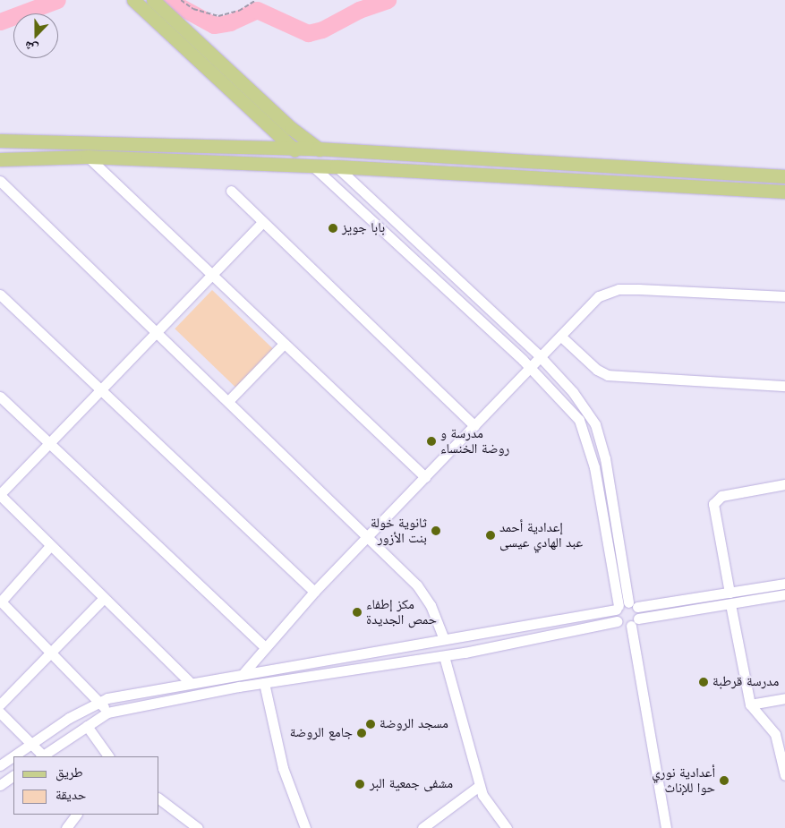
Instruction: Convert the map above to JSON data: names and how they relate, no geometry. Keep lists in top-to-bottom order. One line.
{"places":["بابا جويز","مدرسة و روضة الخنساء","ثانوية خولة بنت الأزور","إعدادية أحمد عبد الهادي عيسى","مكز إطفاء حمص الجديدة","مدرسة قرطبة","مسجد الروضة","جامع الروضة","أعدادية نوري حوا للإناث","مشفى جمعية البر"],"legend":["طريق","حديقة"],"north":"bottom"}
